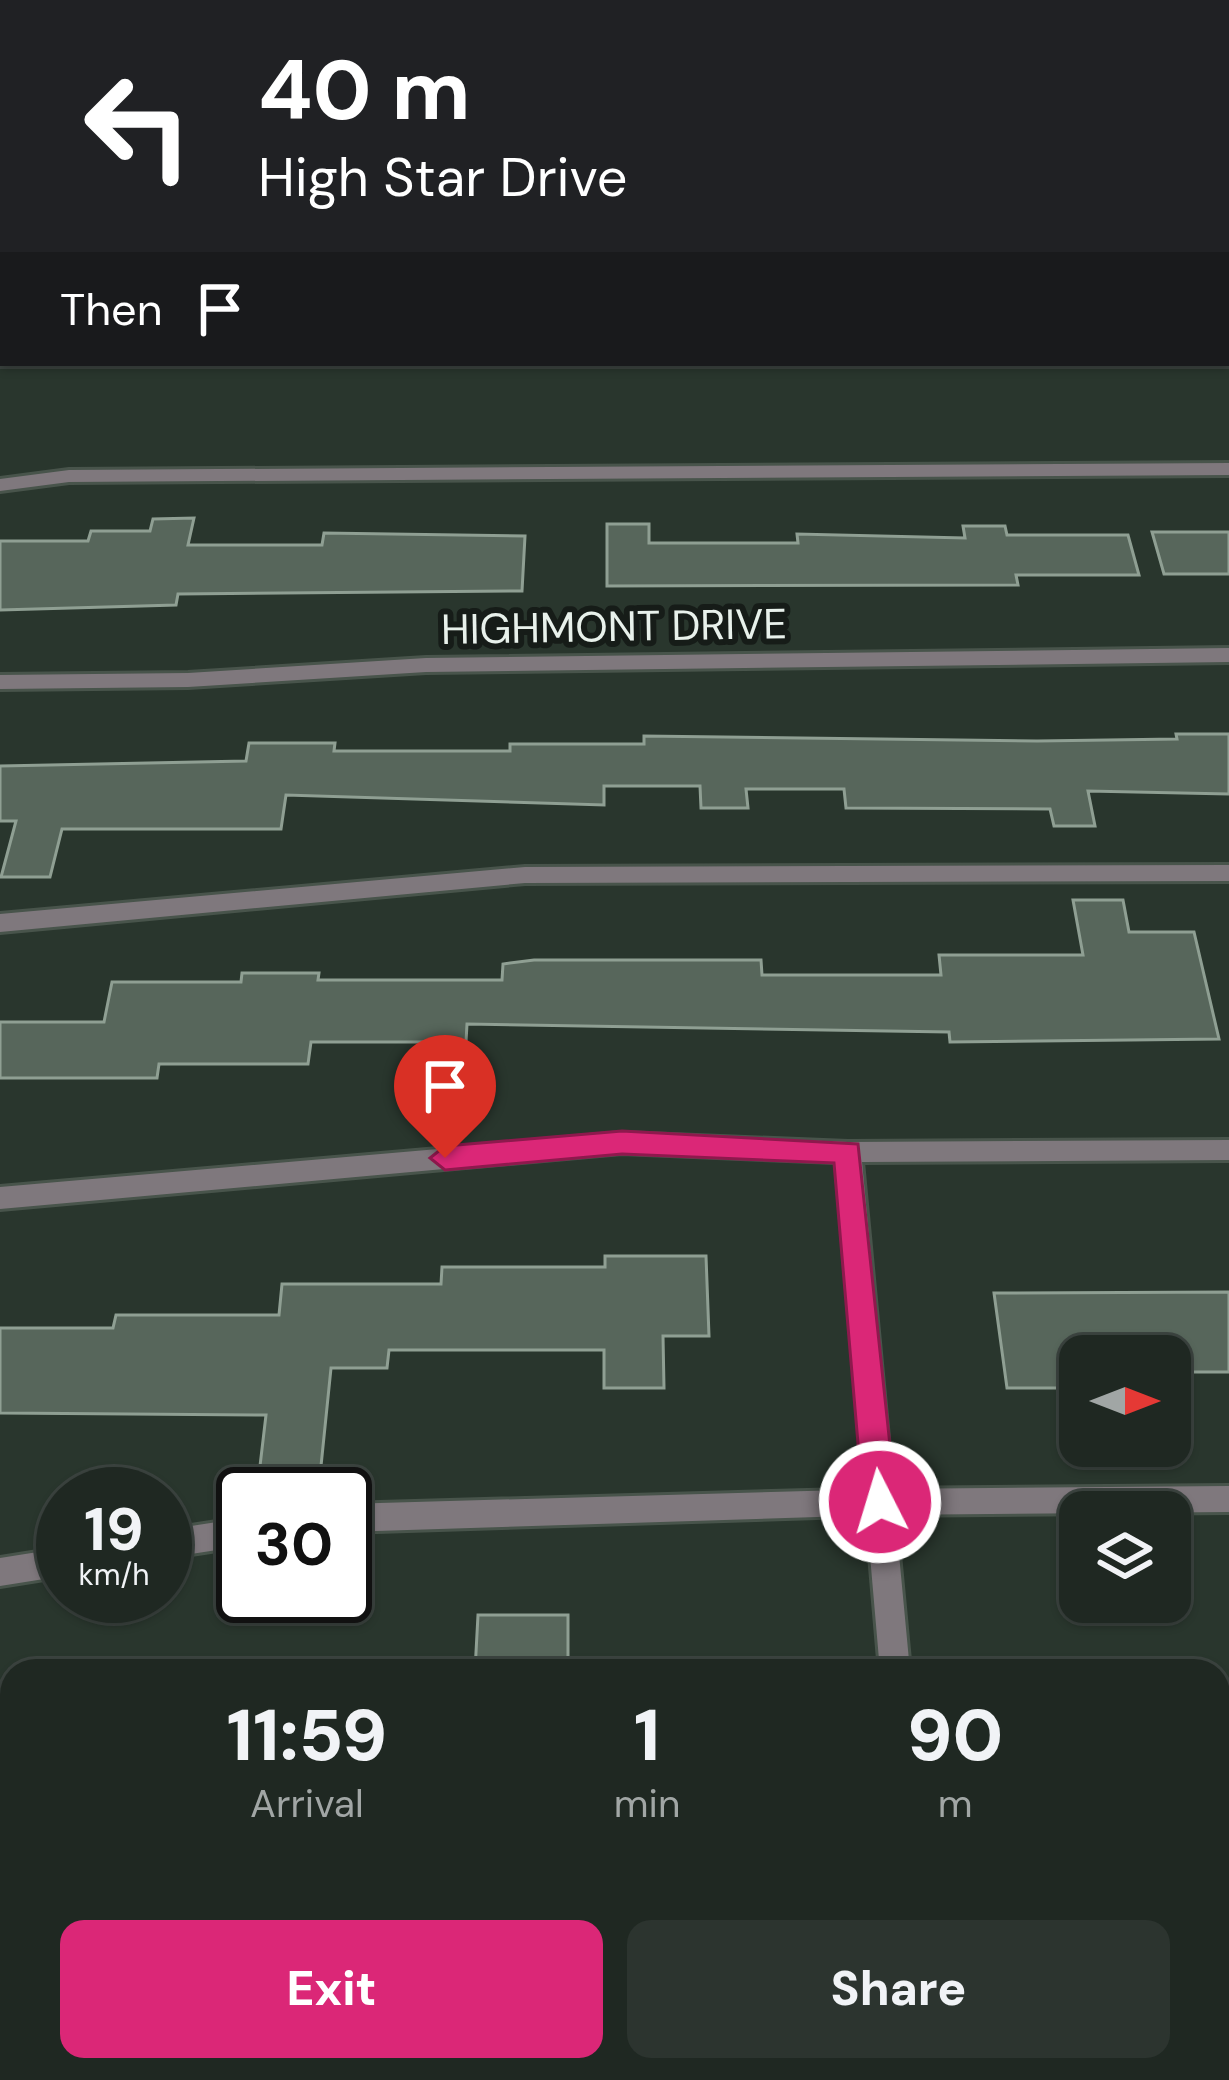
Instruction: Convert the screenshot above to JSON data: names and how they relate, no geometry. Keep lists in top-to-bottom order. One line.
{"streets":{"street":["HIGHMONT DRIVE"]},"north":"right","page":{"turn":["40 m","High Star Drive"],"then":"Then","speed":"19 km/h","limit":"30","eta":["11:59","Arrival","1","min","90","m"],"buttons":["Exit","Share"]}}
